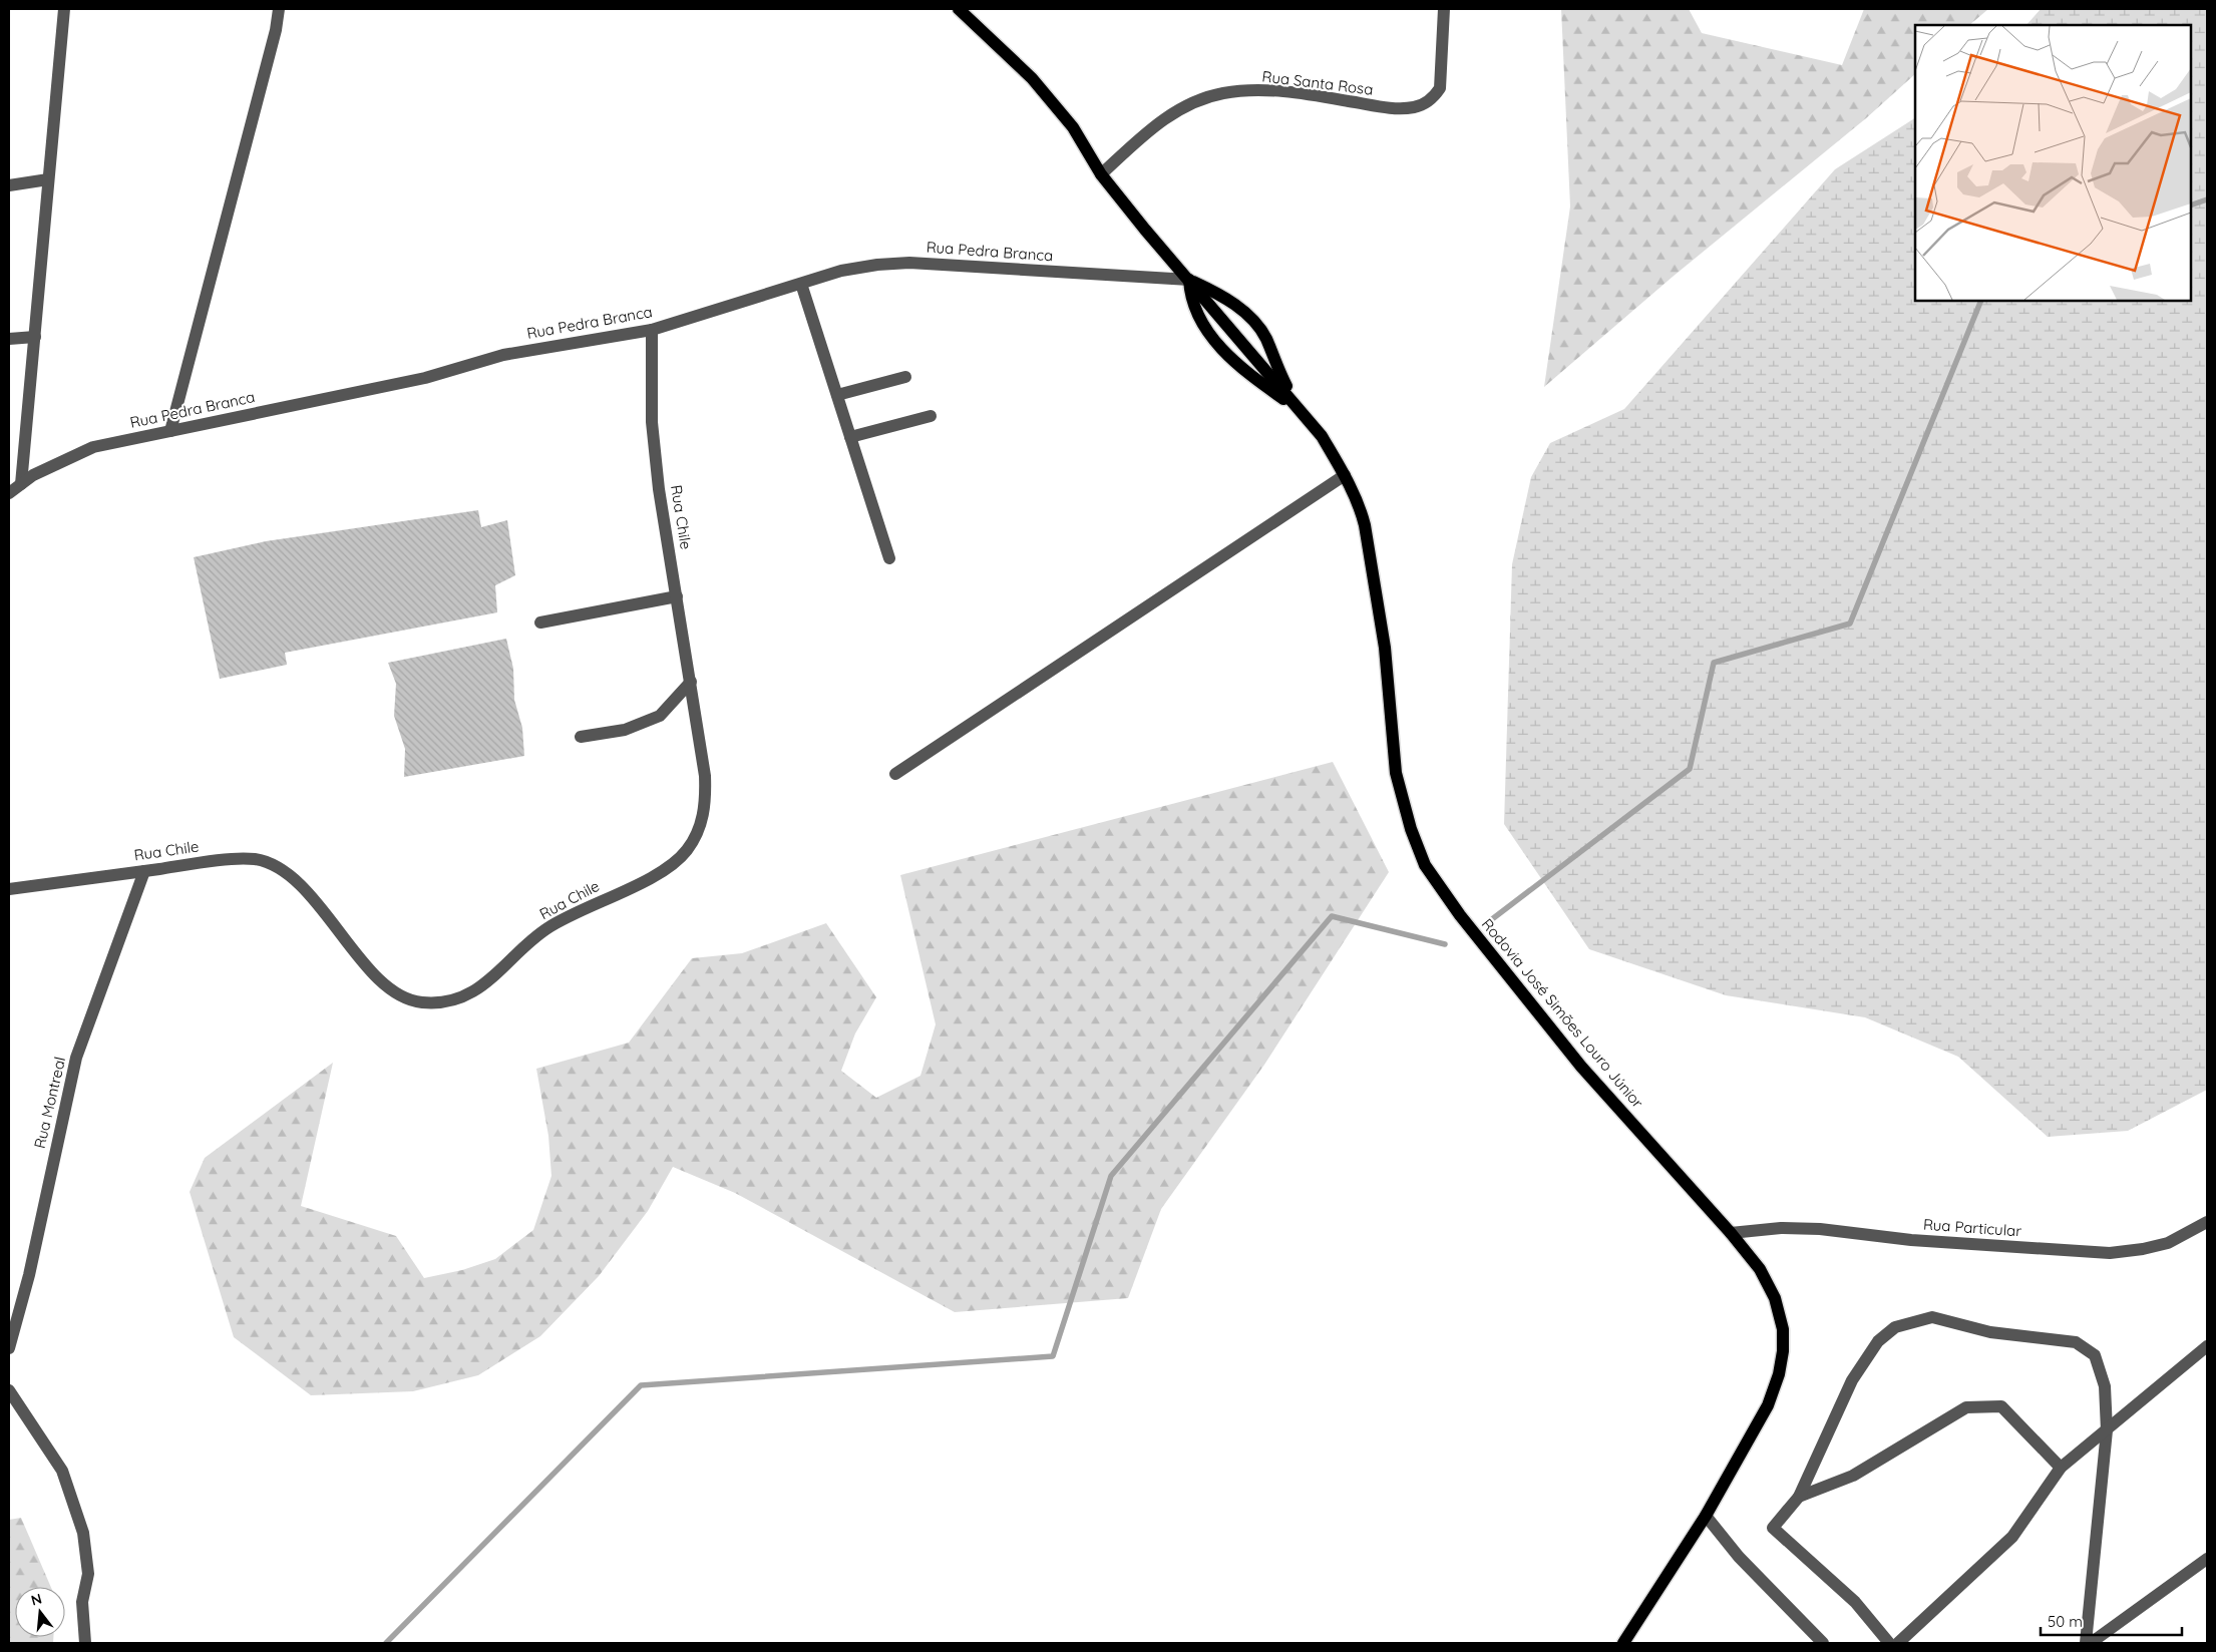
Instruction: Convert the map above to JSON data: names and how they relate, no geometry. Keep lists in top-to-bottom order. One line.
{"streets":{"main road":["Rodovia José Simões Louro Júnior"],"street":["Rua Santa Rosa","Rua Pedra Branca","Rua Chile","Rua Montreal","Rua Particular"]},"crossings":[["Rua Santa Rosa","Rodovia José Simões Louro Júnior"],["Rua Pedra Branca","Rua Chile"],["Rua Pedra Branca","Rodovia José Simões Louro Júnior"],["Rua Chile","Rua Montreal"],["Rodovia José Simões Louro Júnior","Rua Particular"]],"scale_bar":"50 m","north":"top"}
